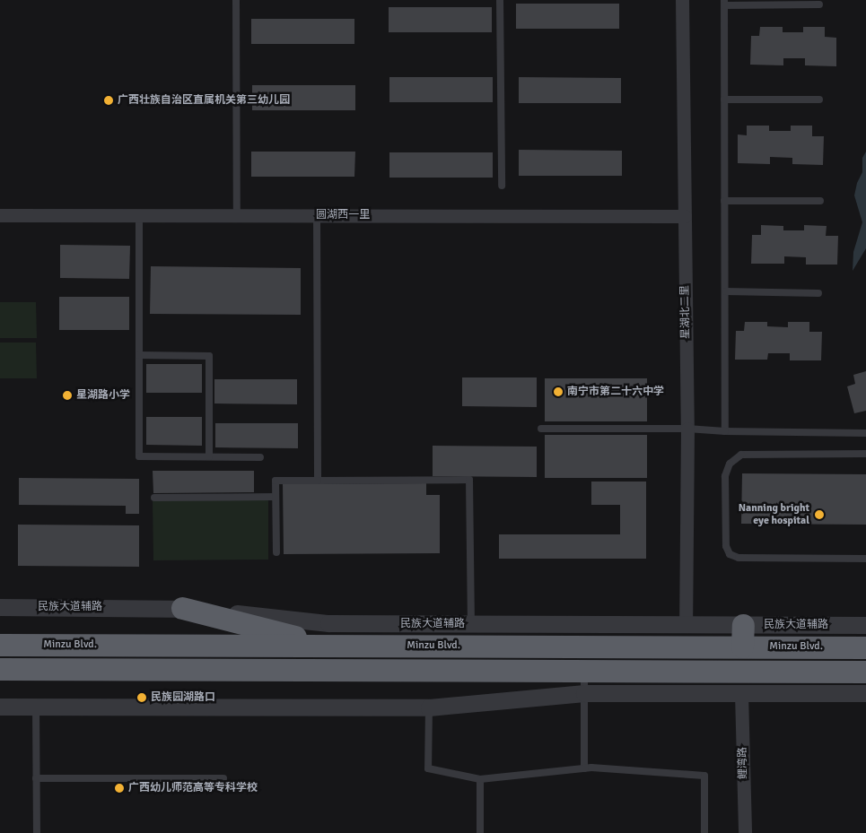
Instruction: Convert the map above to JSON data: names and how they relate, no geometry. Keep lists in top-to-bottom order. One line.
{"streets":{"highway":["Minzu Blvd."],"street":["圆湖西一里","星湖北二里","民族大道辅路","鲤湾路"]},"crossings":[["圆湖西一里","星湖北二里"],["星湖北二里","民族大道辅路"]],"places":["广西壮族自治区直属机关第三幼儿园","南宁市第二十六中学","星湖路小学","Nanning bright eye hospital","民族园湖路口","广西幼儿师范高等专科学校"]}
